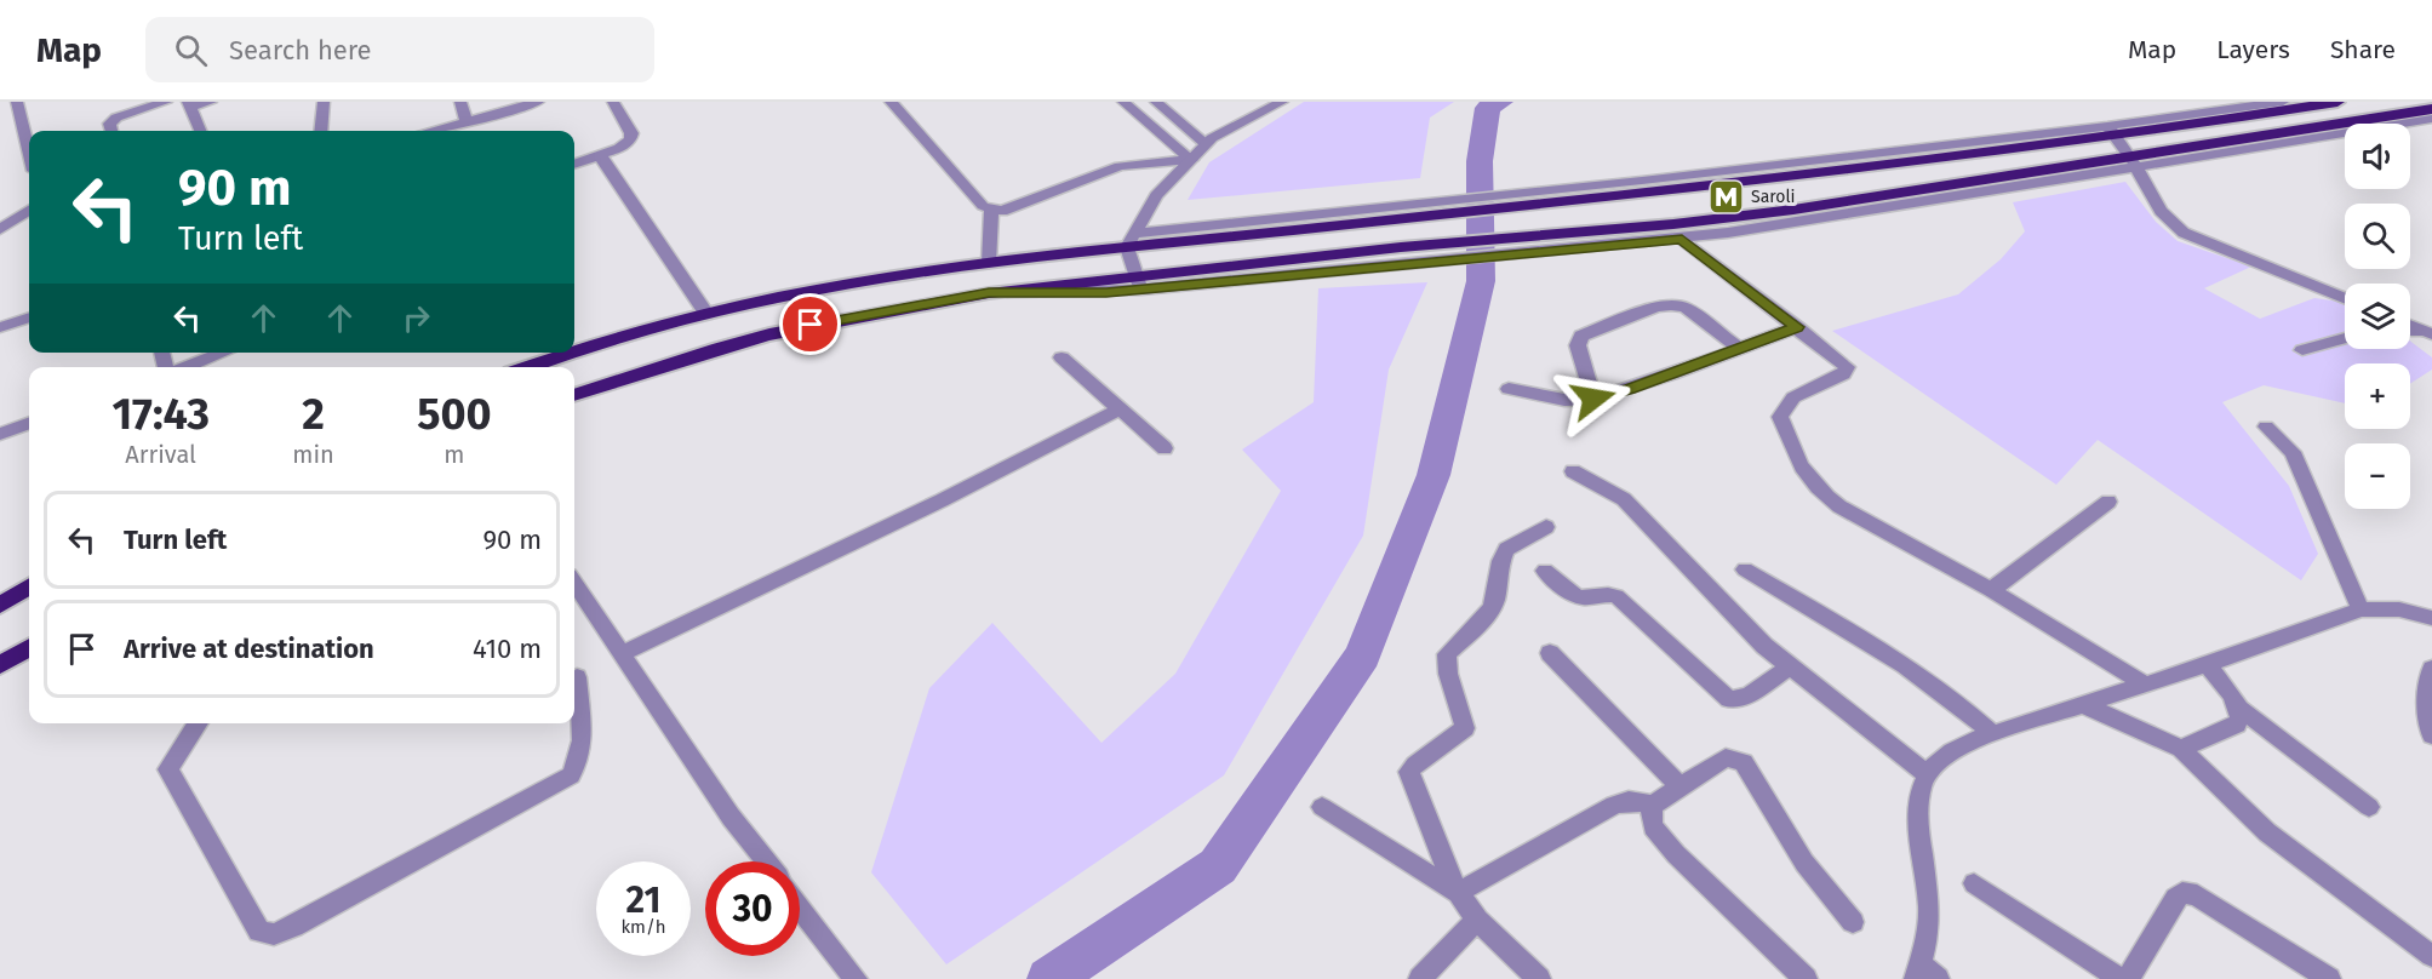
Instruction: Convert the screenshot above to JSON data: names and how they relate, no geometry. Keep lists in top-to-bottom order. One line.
{"places":{"metro station":["Saroli"]},"page":{"header":"Map","search":"Search here","nav":["Map","Layers","Share"],"map_buttons":["+","−"],"turn":["90 m","Turn left"],"eta":["17:43","Arrival","2","min","500","m"],"list":[{"name":"Turn left","value":"90 m"},{"name":"Arrive at destination","value":"410 m"}],"speed":"21 km/h","limit":"30"}}
